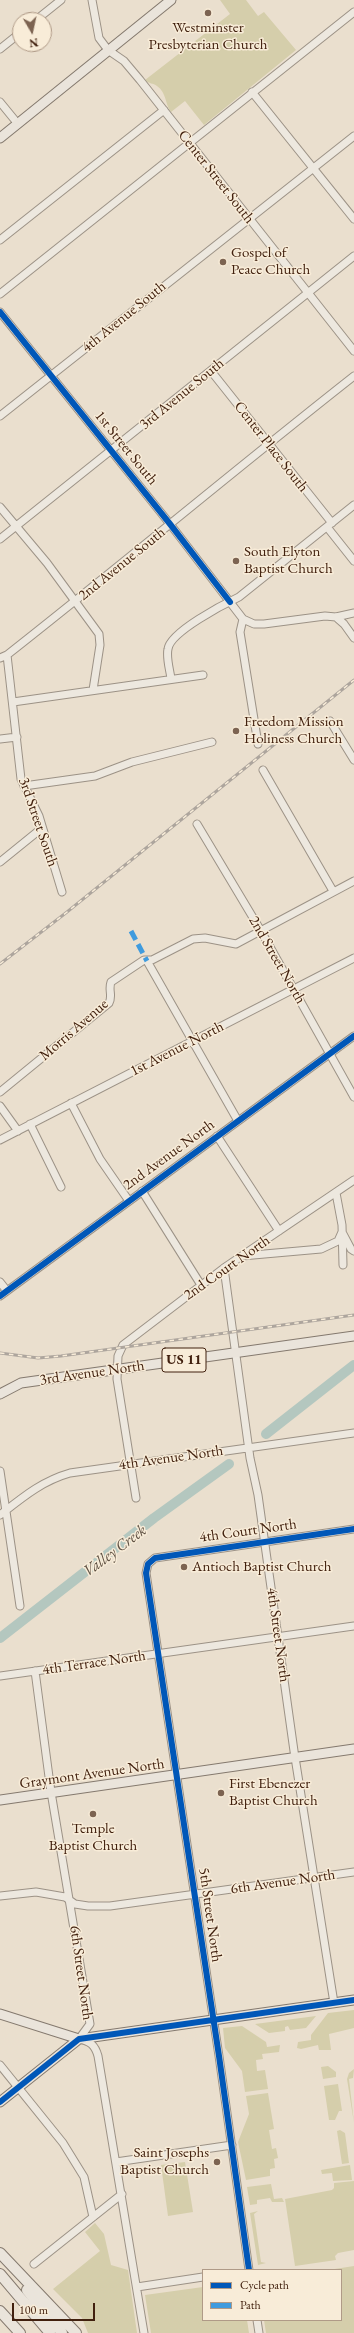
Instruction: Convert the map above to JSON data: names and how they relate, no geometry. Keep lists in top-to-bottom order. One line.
{"streets":{"main road":["US 11","3rd Avenue North","Graymont Avenue North"],"street":["Center Street South","4th Avenue South","3rd Avenue South","Center Place South","1st Street South","2nd Avenue South","3rd Street South","2nd Street North","Morris Avenue","1st Avenue North","2nd Avenue North","2nd Court North","4th Avenue North","4th Court North","4th Street North","4th Terrace North","6th Avenue North","5th Street North","6th Street North"]},"crossings":[["Center Street South","4th Avenue South"],["Center Street South","3rd Avenue South"],["4th Avenue South","1st Street South"],["3rd Avenue South","Center Place South"],["3rd Avenue South","1st Street South"],["Center Place South","2nd Avenue South"],["1st Street South","2nd Avenue South"],["2nd Avenue South","3rd Street South"],["2nd Street North","Morris Avenue"],["2nd Street North","1st Avenue North"],["2nd Street North","2nd Avenue North"],["2nd Court North","3rd Avenue North"],["2nd Court North","4th Street North"],["3rd Avenue North","4th Street North"],["4th Avenue North","4th Street North"],["4th Court North","4th Street North"],["4th Court North","5th Street North"],["4th Street North","4th Terrace North"],["4th Street North","Graymont Avenue North"],["4th Street North","6th Avenue North"],["4th Terrace North","5th Street North"],["4th Terrace North","6th Street North"],["Graymont Avenue North","5th Street North"],["Graymont Avenue North","6th Street North"],["6th Avenue North","5th Street North"],["6th Avenue North","6th Street North"]],"water":["Valley Creek"],"places":["Westminster Presbyterian Church","Gospel of Peace Church","South Elyton Baptist Church","Freedom Mission Holiness Church","Antioch Baptist Church","First Ebenezer Baptist Church","Temple Baptist Church","Saint Josephs Baptist Church"],"legend":["Cycle path","Path"],"scale_bar":"100 m","north":"bottom"}
